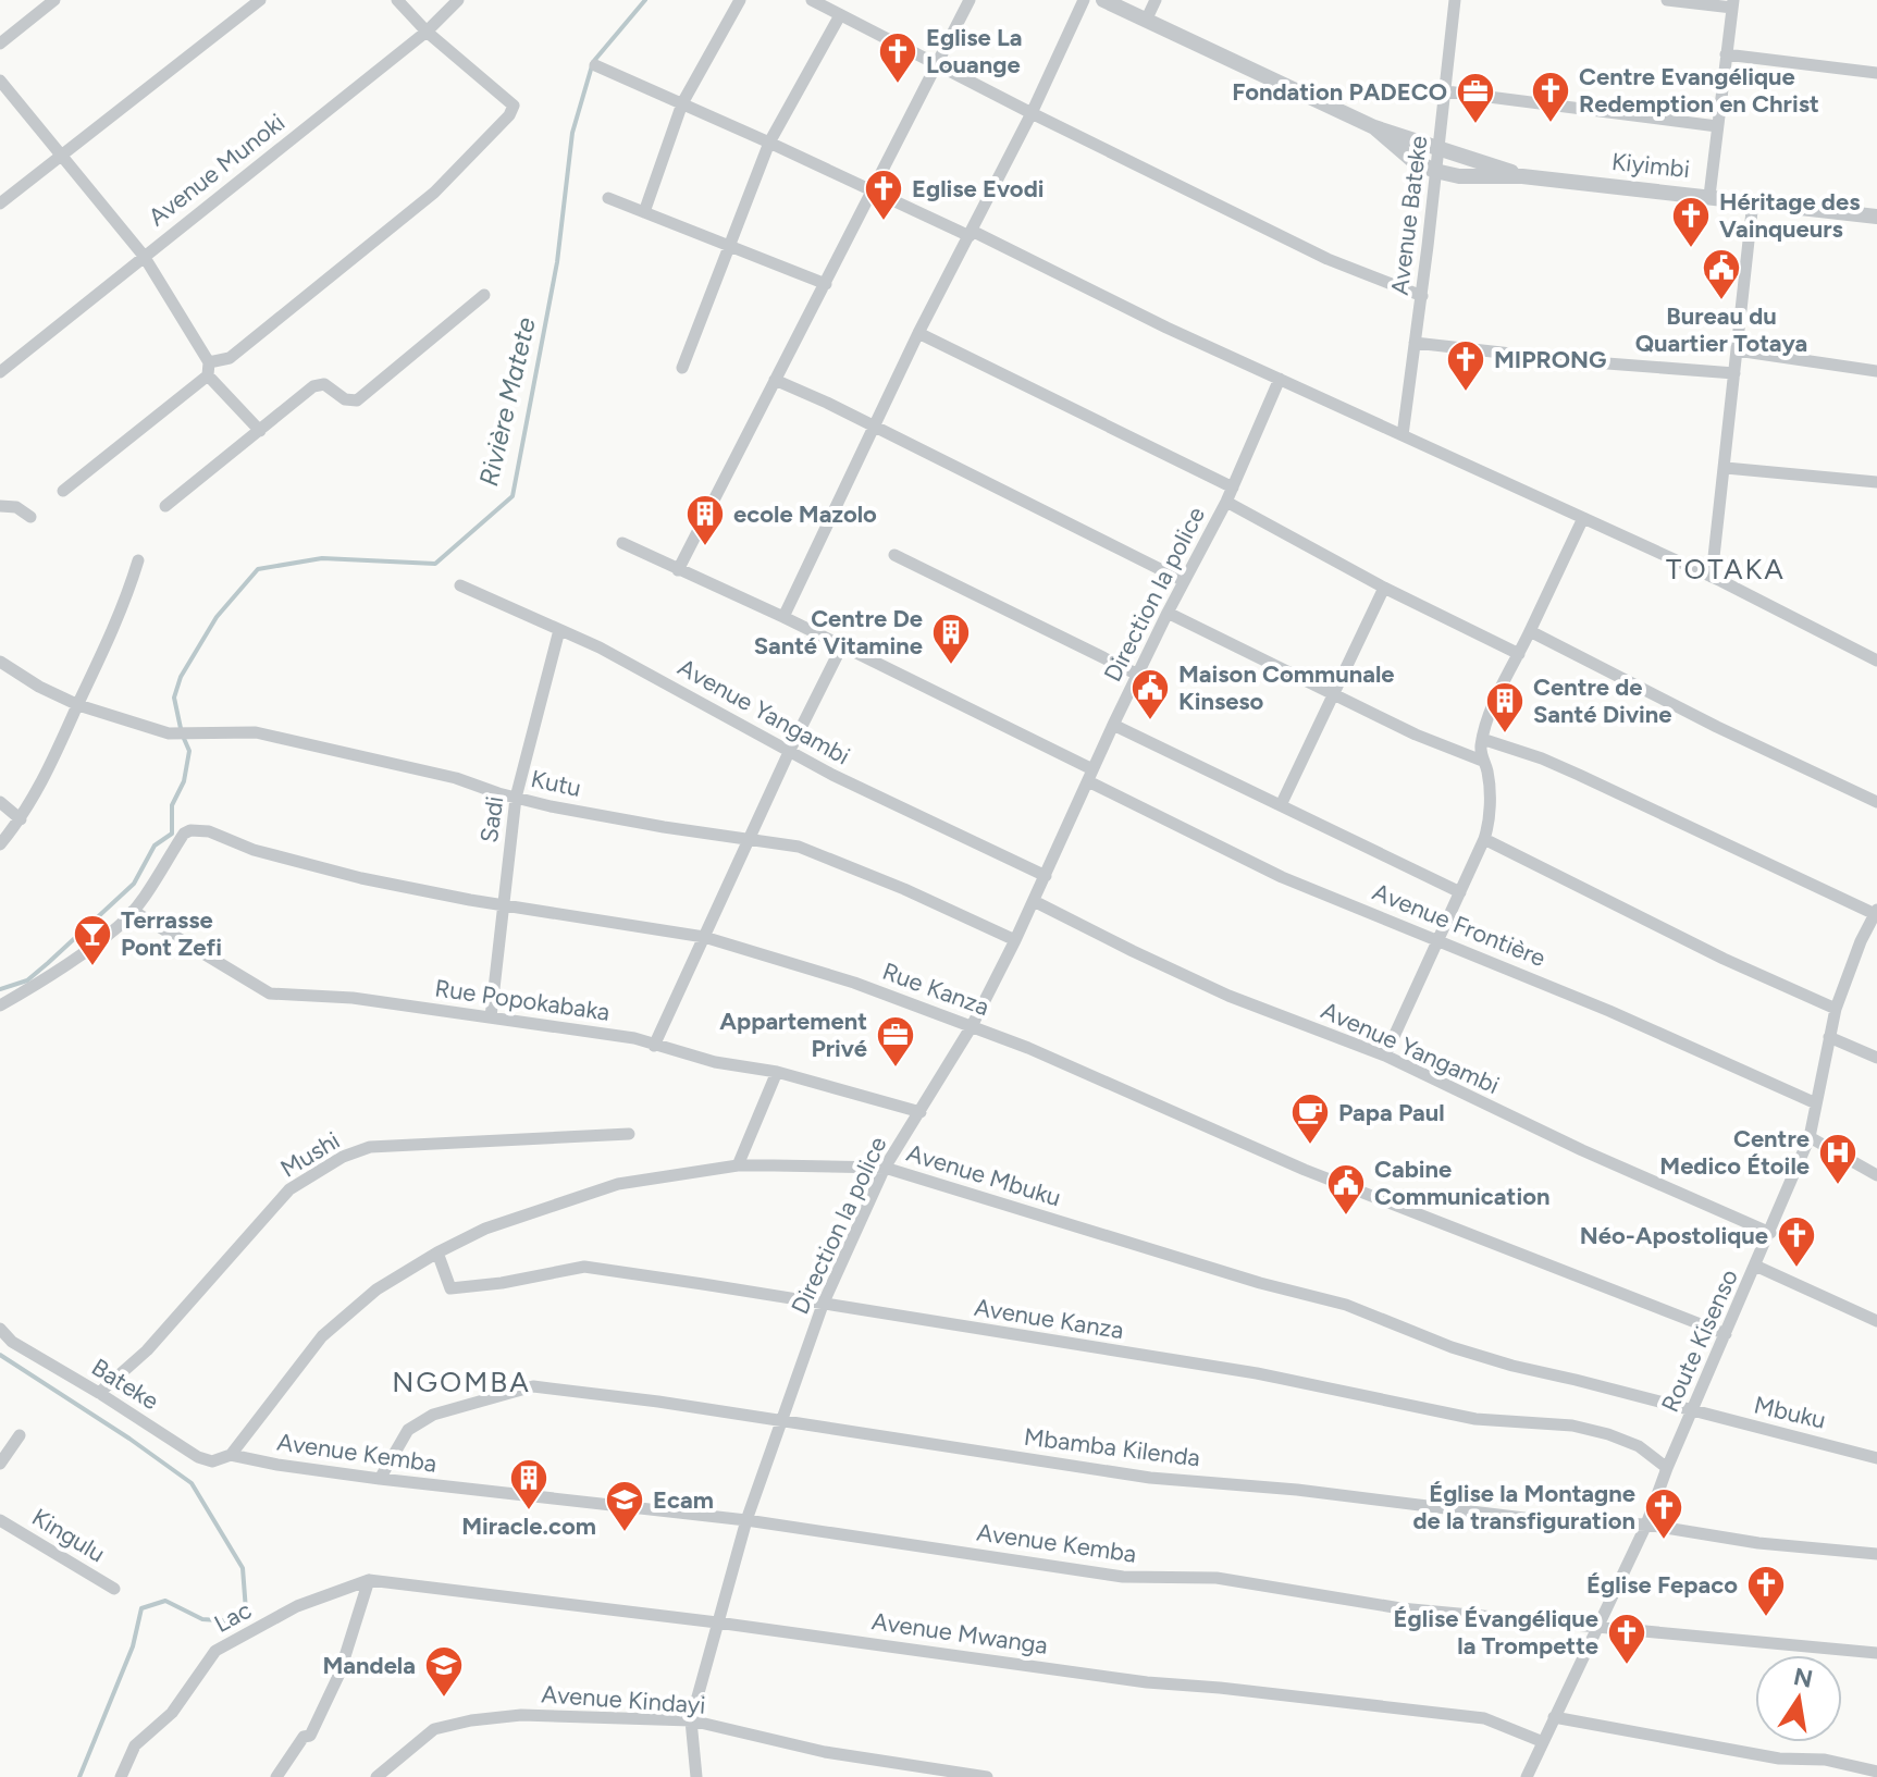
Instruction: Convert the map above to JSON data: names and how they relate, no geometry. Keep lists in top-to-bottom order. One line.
{"streets":{"street":["Kiyimbi","Avenue Munoki","Avenue Bateke","Direction la police","Avenue Yangambi","Kutu","Sadi","Avenue Frontière","Rue Kanza","Rue Popokabaka","Mushi","Avenue Mbuku","Avenue Kanza","Route Kisenso","Bateke","Mbuku","Mbamba Kilenda","Avenue Kemba","Kingulu","Lac","Avenue Mwanga","Avenue Kindayi"]},"crossings":[["Direction la police","Avenue Yangambi"],["Direction la police","Kutu"],["Direction la police","Avenue Frontière"],["Direction la police","Rue Kanza"],["Direction la police","Rue Popokabaka"],["Direction la police","Avenue Mbuku"],["Direction la police","Avenue Kanza"],["Direction la police","Mbamba Kilenda"],["Direction la police","Avenue Kemba"],["Direction la police","Avenue Mwanga"],["Direction la police","Avenue Kindayi"],["Avenue Yangambi","Sadi"],["Avenue Yangambi","Route Kisenso"],["Kutu","Sadi"],["Sadi","Rue Kanza"],["Sadi","Rue Popokabaka"],["Avenue Frontière","Route Kisenso"],["Rue Kanza","Rue Popokabaka"],["Rue Kanza","Route Kisenso"],["Mushi","Bateke"],["Avenue Mbuku","Avenue Kanza"],["Avenue Mbuku","Route Kisenso"],["Avenue Mbuku","Bateke"],["Avenue Mbuku","Mbuku"],["Avenue Mbuku","Avenue Kemba"],["Avenue Kanza","Route Kisenso"],["Route Kisenso","Mbuku"],["Route Kisenso","Mbamba Kilenda"],["Route Kisenso","Avenue Kemba"],["Route Kisenso","Avenue Mwanga"],["Bateke","Avenue Kemba"],["Mbamba Kilenda","Avenue Kemba"],["Lac","Avenue Mwanga"]],"districts":["TOTAKA","NGOMBA"],"water":["Rivière Matete"],"places":{"church":["Eglise La Louange","Centre Evangélique Redemption en Christ","Eglise Evodi","Héritage des Vainqueurs","MIPRONG","Néo-Apostolique","Église la Montagne de la transfiguration","Église Fepaco","Église Évangélique la Trompette"],"office":["Fondation PADECO","Appartement Privé"],"public building":["Bureau du Quartier Totaya","Maison Communale Kinseso","Cabine Communication"],"building":["ecole Mazolo","Centre De Santé Vitamine","Centre de Santé Divine","Miracle.com"],"bar":["Terrasse Pont Zefi"],"cafe":["Papa Paul"],"hospital":["Centre Medico Étoile"],"school or university":["Ecam","Mandela"]},"north":"top"}
